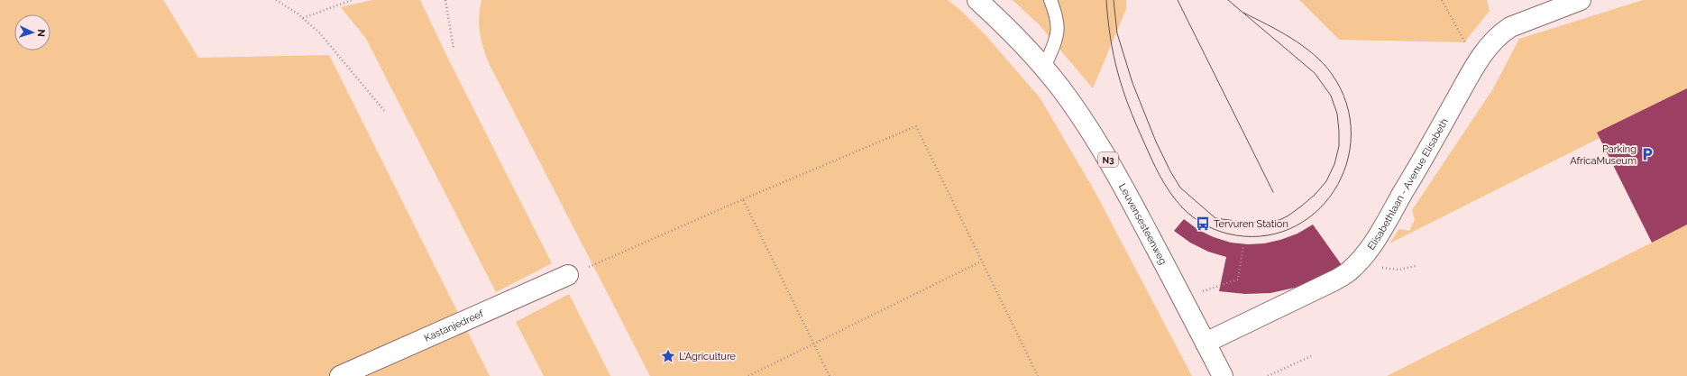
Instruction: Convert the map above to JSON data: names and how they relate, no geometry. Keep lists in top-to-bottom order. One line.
{"streets":{"street":["N3","Elisabethlaan - Avenue Elisabeth","Leuvensesteenweg","Kastanjedreef"]},"crossings":[["Elisabethlaan - Avenue Elisabeth","Leuvensesteenweg"]],"places":{"parking":["Parking AfricaMuseum"],"bus stop":["Tervuren Station"],"place":["L'Agriculture"]},"north":"right"}
